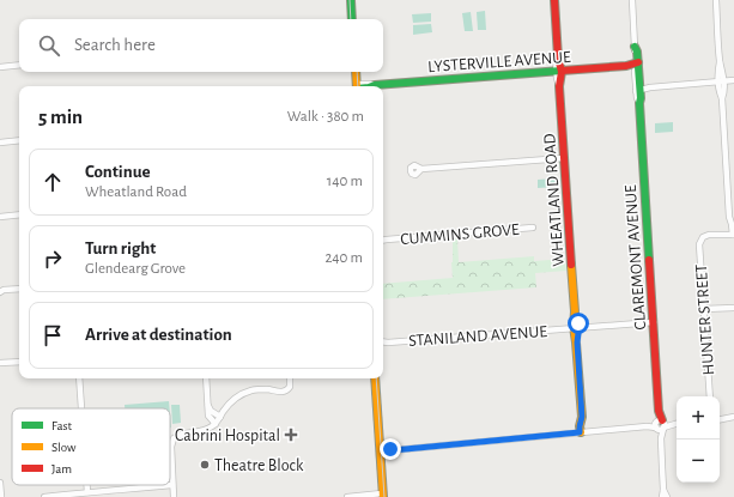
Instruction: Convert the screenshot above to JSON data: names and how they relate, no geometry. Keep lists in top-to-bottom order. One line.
{"streets":{"street":["LYSTERVILLE AVENUE","WHEATLAND ROAD","CUMMINS GROVE","CLAREMONT AVENUE","HUNTER STREET","STANILAND AVENUE"]},"crossings":[["LYSTERVILLE AVENUE","WHEATLAND ROAD"],["LYSTERVILLE AVENUE","CLAREMONT AVENUE"],["WHEATLAND ROAD","STANILAND AVENUE"],["CLAREMONT AVENUE","STANILAND AVENUE"]],"places":{"health":["Cabrini Hospital"],"other":["Theatre Block"]},"legend":["Fast","Slow","Jam"],"page":{"search":"Search here","heading":["5 min","Walk · 380 m"],"list":[["Continue","Wheatland Road","140 m"],["Turn right","Glendearg Grove","240 m"],"Arrive at destination"],"map_buttons":["+","−"]}}
